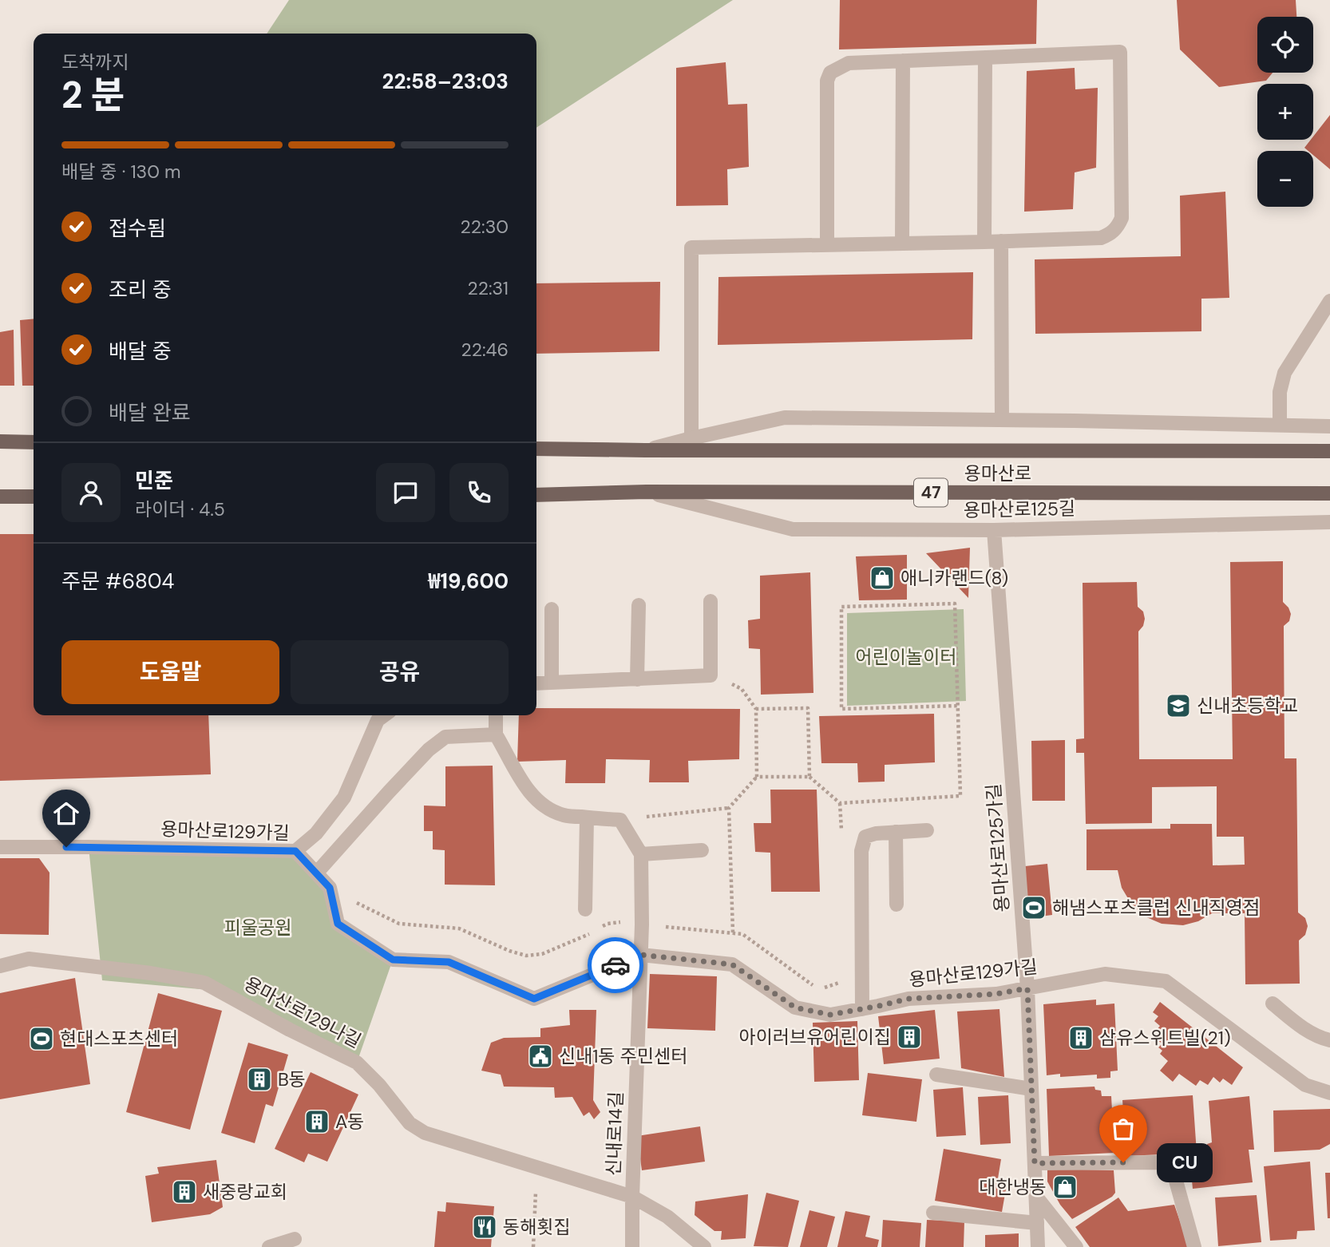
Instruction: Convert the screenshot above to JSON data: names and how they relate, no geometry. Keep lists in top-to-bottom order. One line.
{"streets":{"main road":["용마산로","47"],"street":["용마산로125길","용마산로129가길","용마산로125가길","용마산로129나길","신내로14길"]},"crossings":[["용마산로","용마산로125길"],["용마산로125길","용마산로125가길"],["용마산로129가길","용마산로125가길"],["용마산로129가길","신내로14길"],["용마산로129나길","신내로14길"]],"parks":["어린이놀이터","피울공원"],"places":{"shop":["애니카랜드(8)","대한냉동"],"school or university":["신내초등학교"],"sports":["해냄스포츠클럽 신내직영점","현대스포츠센터"],"building":["아이러브유어린이집","삼유스위트빌(21)","B동","A동","새중랑교회"],"public building":["신내1동 주민센터"],"other":["CU"],"restaurant":["동해횟집"]},"page":{"map_buttons":["+","−"],"heading":["2 분","도착까지","22:58–23:03"],"panel":["민준","라이더 · 4.5","주문 #6804","₩19,600"],"bar":"배달 중 · 130 m","list":[["접수됨","22:30"],["조리 중","22:31"],["배달 중","22:46"],"배달 완료"],"buttons":["도움말","공유"],"bubble":"CU"}}
